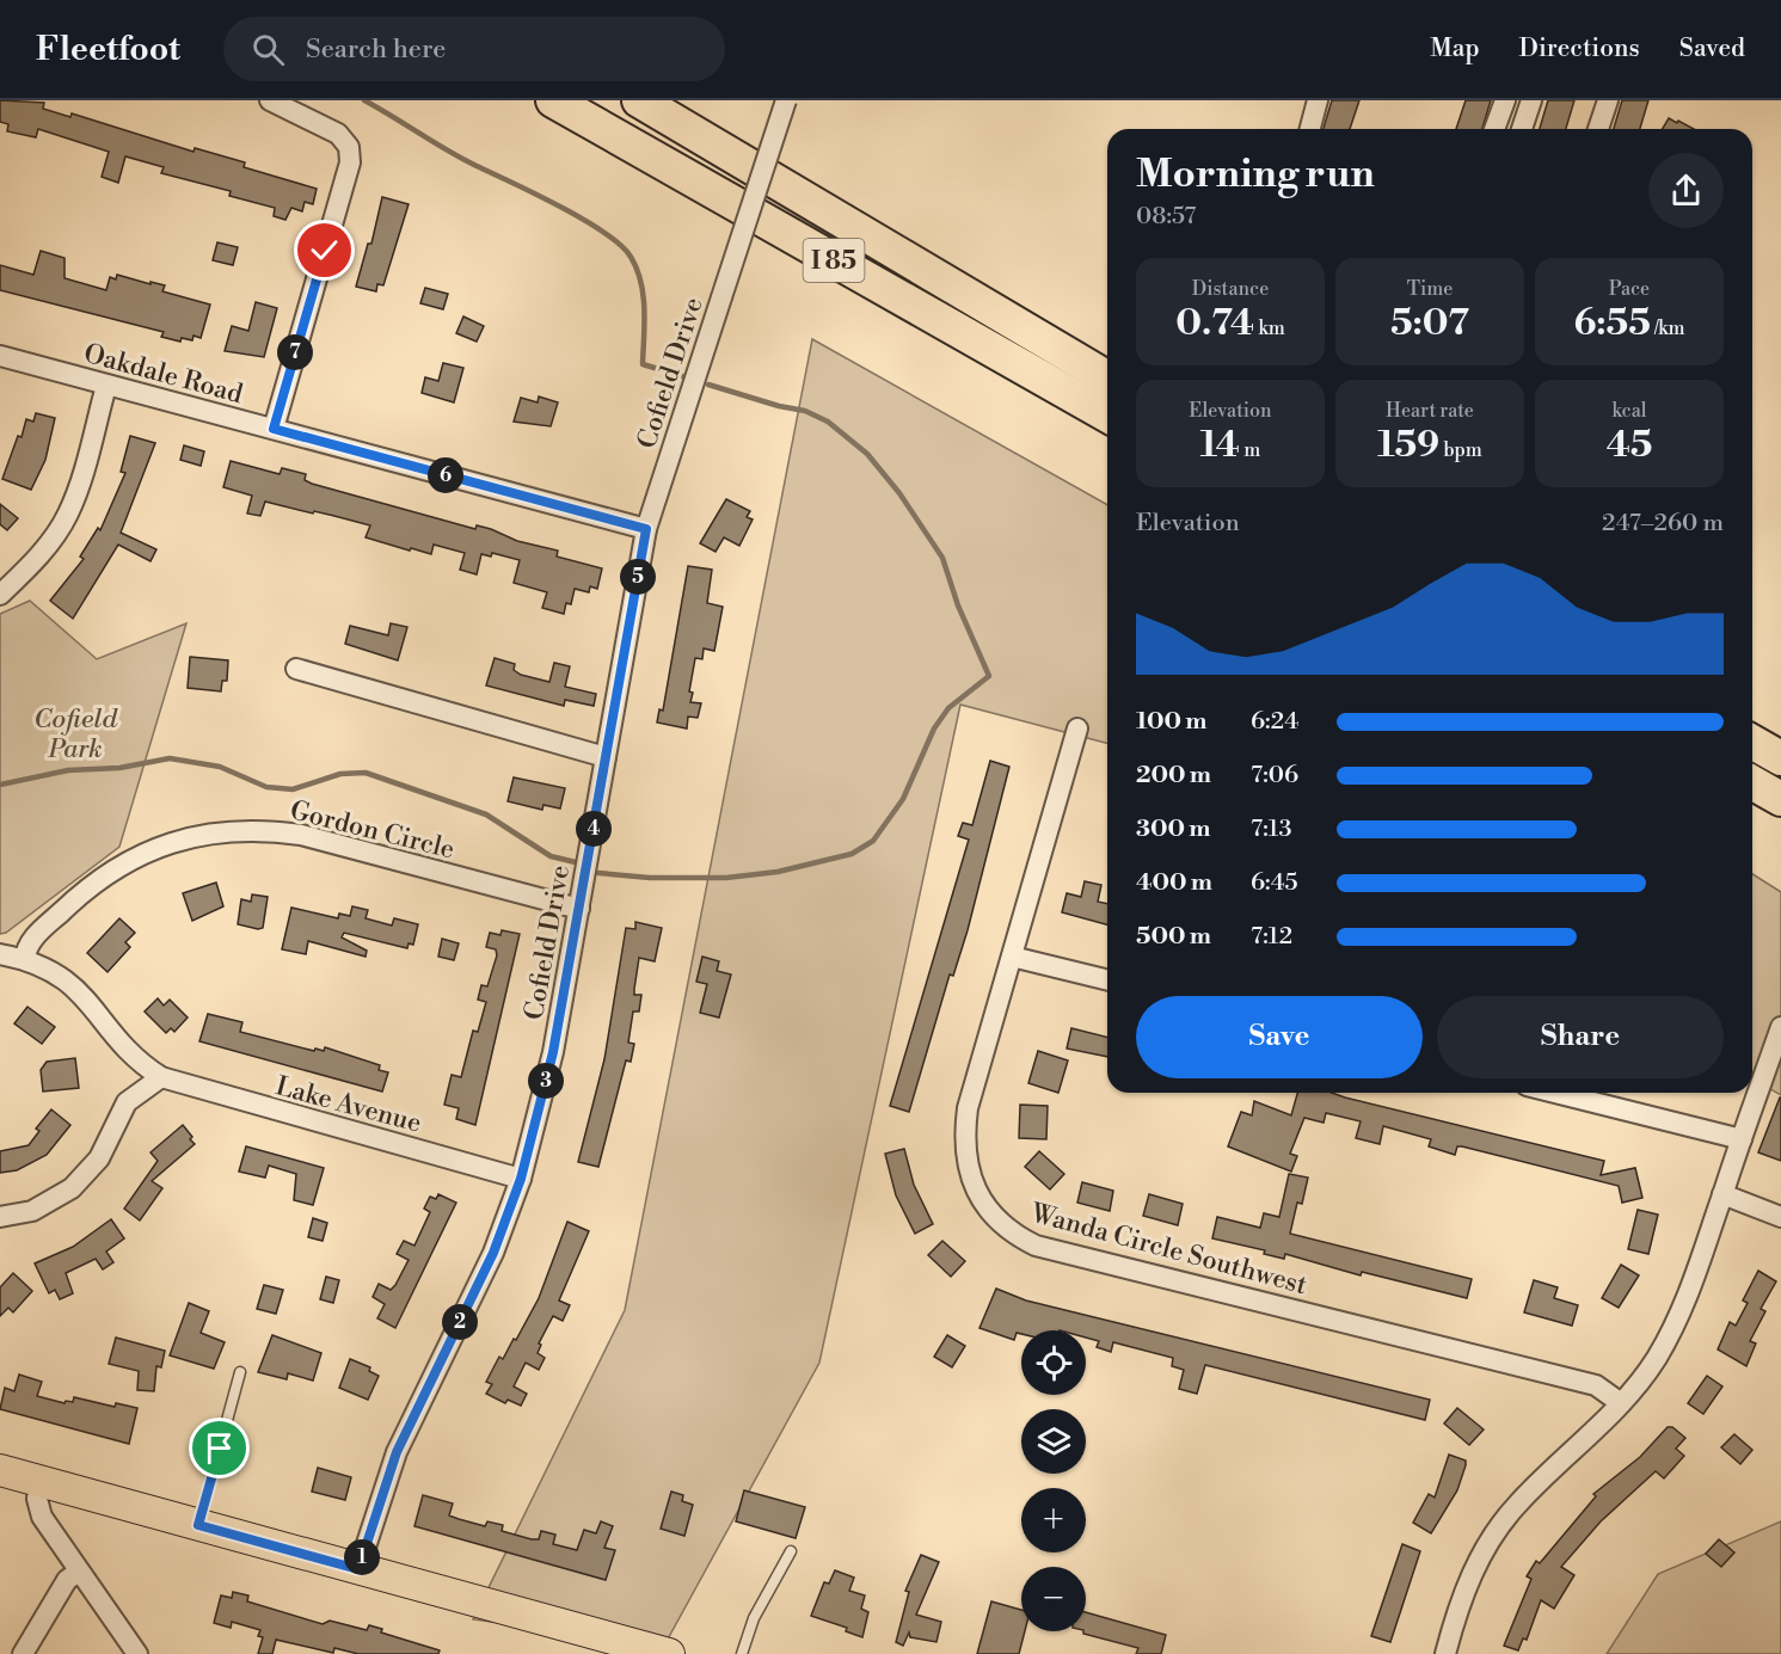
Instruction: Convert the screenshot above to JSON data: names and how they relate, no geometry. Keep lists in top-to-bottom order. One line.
{"streets":{"highway":["I 85"],"street":["Oakdale Road","Cofield Drive","Gordon Circle","Lake Avenue","Wanda Circle Southwest"]},"crossings":[["Oakdale Road","Cofield Drive"],["Cofield Drive","Gordon Circle"],["Cofield Drive","Lake Avenue"]],"parks":["Cofield Park"],"page":{"header":"Fleetfoot","search":"Search here","nav":["Map","Directions","Saved"],"heading":["Morning run","08:57"],"stats":[["Distance","0.74 km"],["Time","5:07"],["Pace","6:55 /km"],["Elevation","14 m"],["Heart rate","159 bpm"],["kcal","45"]],"pins":["7","6","5","4","3","2","1"],"chart":["Elevation","247–260 m"],"list":[{"name":"100 m","note":"6:24"},{"name":"200 m","note":"7:06"},{"name":"300 m","note":"7:13"},{"name":"400 m","note":"6:45"},{"name":"500 m","note":"7:12"}],"buttons":["Save","Share"],"map_buttons":["+","−"]}}
